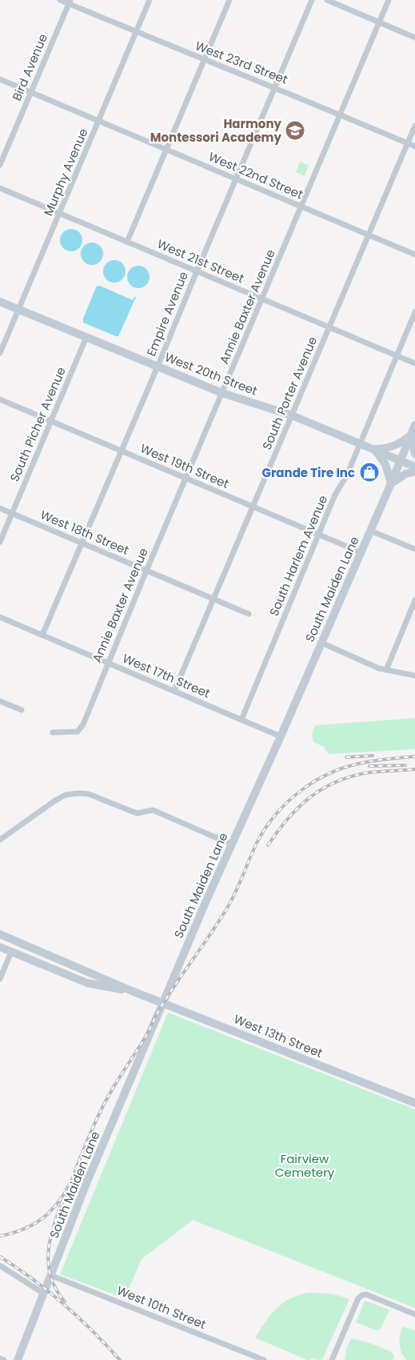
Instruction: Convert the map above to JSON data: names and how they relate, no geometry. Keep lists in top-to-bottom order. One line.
{"streets":{"main road":["West 20th Street","South Maiden Lane","West 13th Street"],"street":["West 23rd Street","Bird Avenue","Murphy Avenue","West 22nd Street","West 21st Street","Annie Baxter Avenue","Empire Avenue","South Porter Avenue","South Picher Avenue","West 19th Street","West 18th Street","South Harlem Avenue","West 17th Street","West 10th Street"]},"crossings":[["West 23rd Street","Bird Avenue"],["West 23rd Street","Murphy Avenue"],["West 23rd Street","Annie Baxter Avenue"],["West 23rd Street","Empire Avenue"],["West 23rd Street","South Porter Avenue"],["Bird Avenue","West 22nd Street"],["Murphy Avenue","West 22nd Street"],["Murphy Avenue","West 21st Street"],["Murphy Avenue","West 20th Street"],["West 22nd Street","Annie Baxter Avenue"],["West 22nd Street","Empire Avenue"],["West 22nd Street","South Porter Avenue"],["West 21st Street","Annie Baxter Avenue"],["West 21st Street","Empire Avenue"],["West 21st Street","South Porter Avenue"],["West 21st Street","South Harlem Avenue"],["Annie Baxter Avenue","West 20th Street"],["Annie Baxter Avenue","West 19th Street"],["Annie Baxter Avenue","West 18th Street"],["Annie Baxter Avenue","West 17th Street"],["Empire Avenue","West 20th Street"],["Empire Avenue","West 19th Street"],["Empire Avenue","West 18th Street"],["Empire Avenue","West 17th Street"],["West 20th Street","South Porter Avenue"],["West 20th Street","South Picher Avenue"],["West 20th Street","South Harlem Avenue"],["West 20th Street","South Maiden Lane"],["South Porter Avenue","West 19th Street"],["South Porter Avenue","West 18th Street"],["South Porter Avenue","West 17th Street"],["South Picher Avenue","West 19th Street"],["South Picher Avenue","West 18th Street"],["West 19th Street","South Harlem Avenue"],["West 19th Street","South Maiden Lane"],["South Harlem Avenue","West 17th Street"],["South Maiden Lane","West 17th Street"],["South Maiden Lane","West 13th Street"],["South Maiden Lane","West 10th Street"]],"parks":["Fairview Cemetery"],"places":{"school or university":["Harmony Montessori Academy"],"shop":["Grande Tire Inc"]}}
